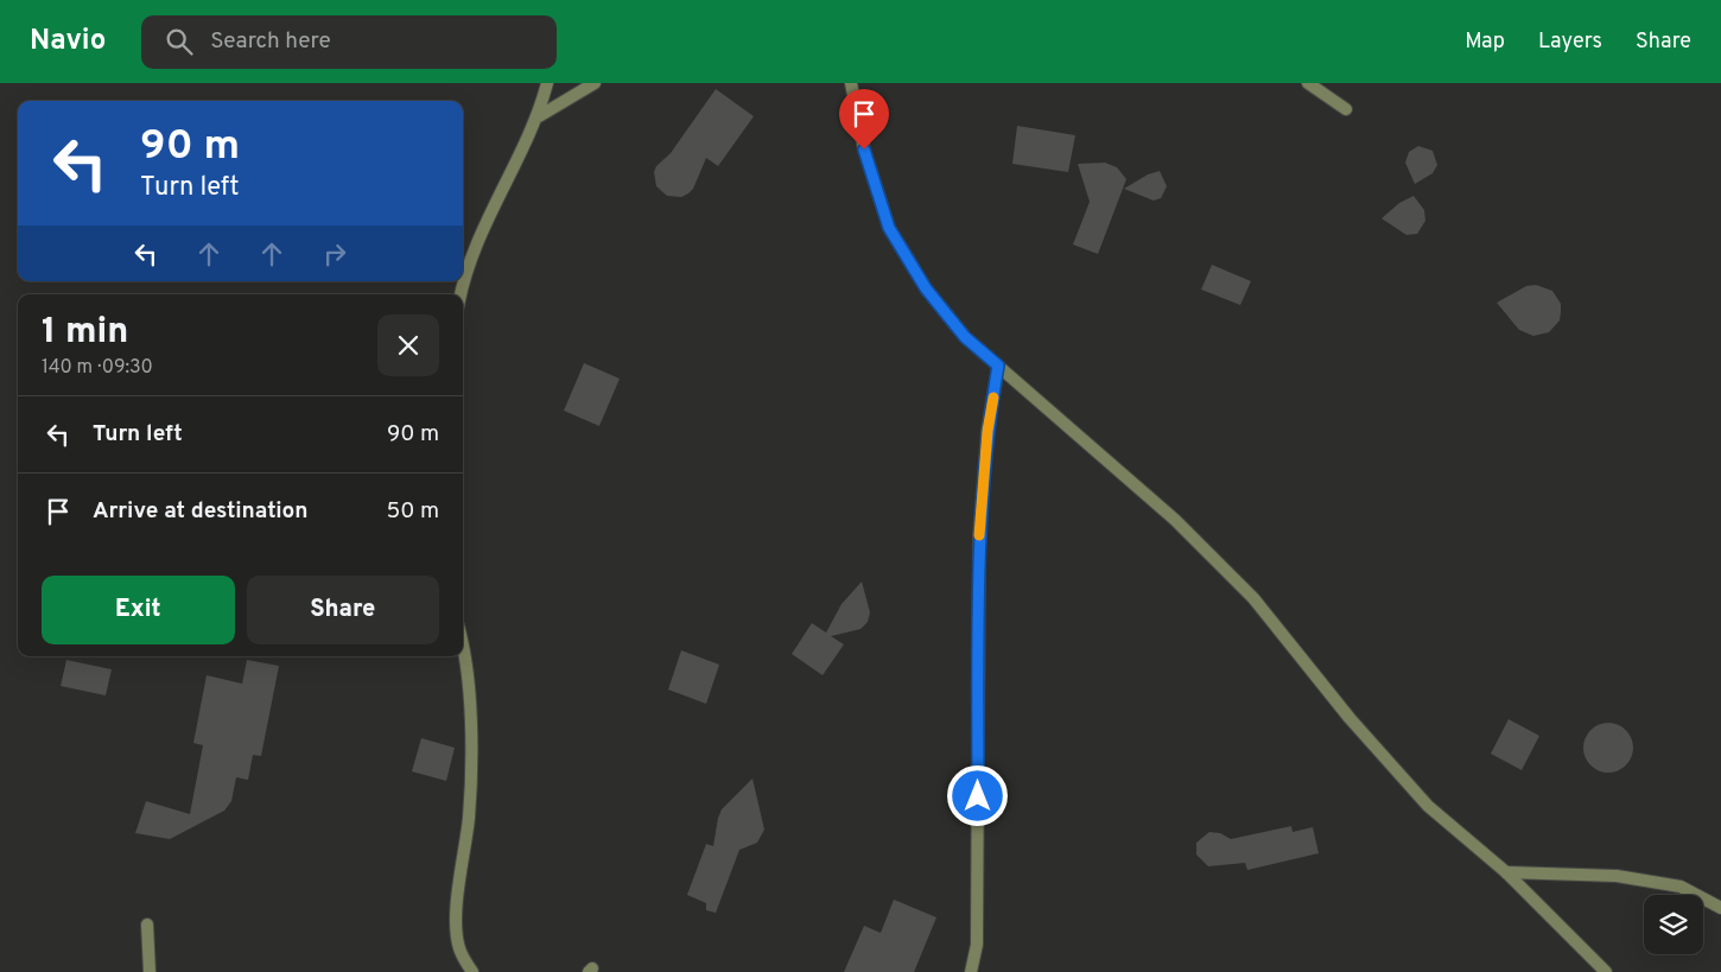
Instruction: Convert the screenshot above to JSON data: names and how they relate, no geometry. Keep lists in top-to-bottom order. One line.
{"page":{"header":"Navio","search":"Search here","nav":["Map","Layers","Share"],"turn":["90 m","Turn left"],"heading":["1 min","140 m · 09:30"],"list":[{"name":"Turn left","value":"90 m"},{"name":"Arrive at destination","value":"50 m"}],"buttons":["Exit","Share"]}}
